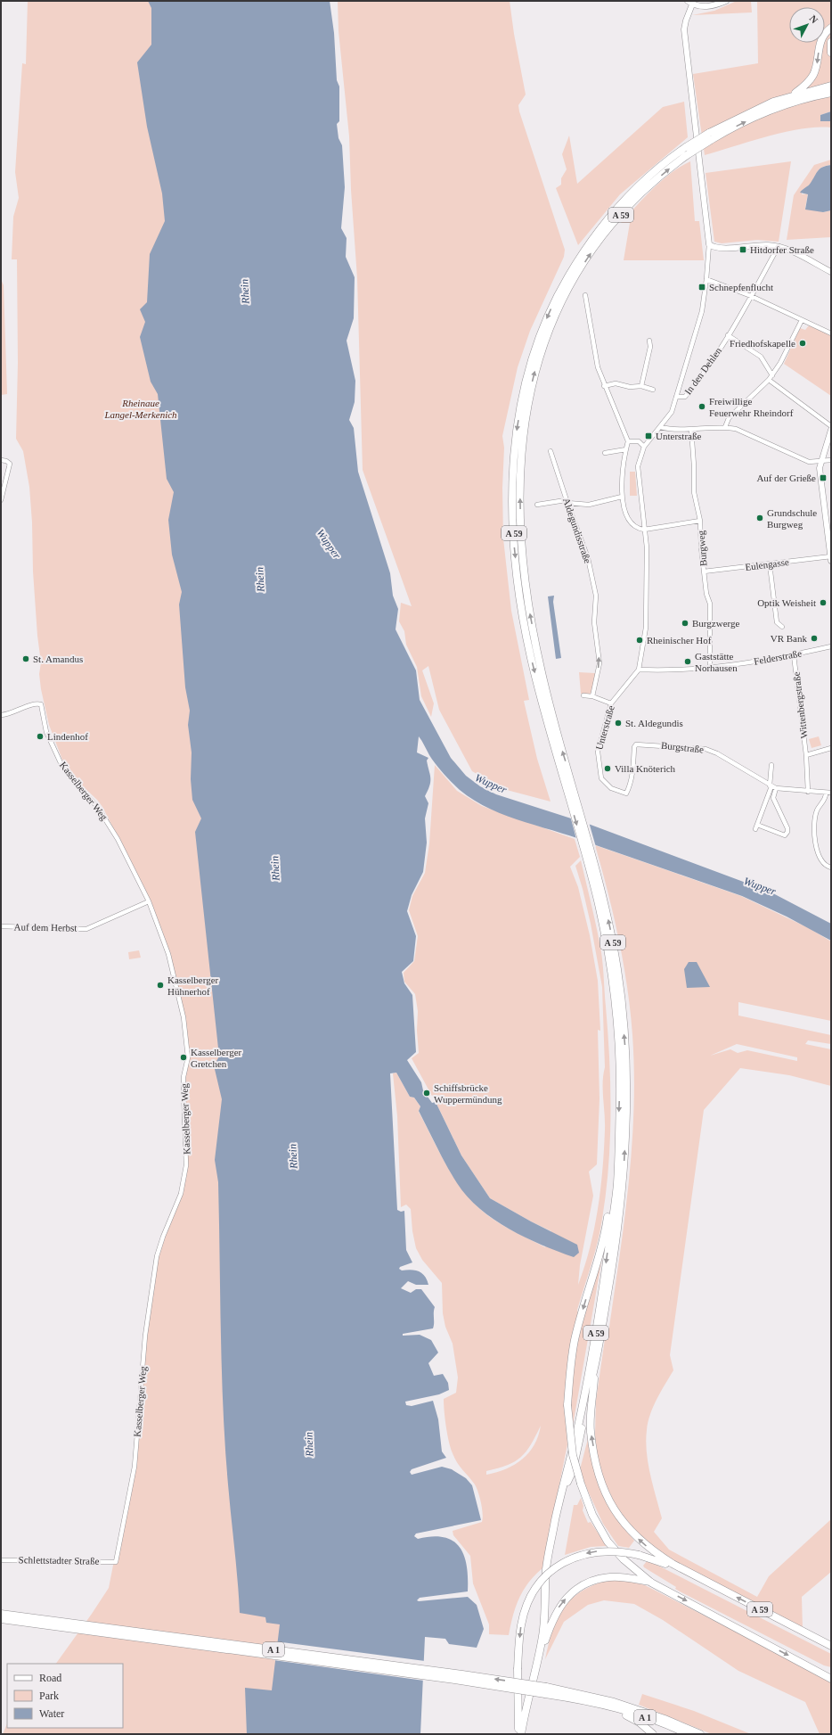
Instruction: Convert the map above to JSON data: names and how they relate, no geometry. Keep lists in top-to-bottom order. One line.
{"streets":{"highway":["A 59","A 1"],"street":["In den Dehlen","Aldegundisstraße","Burgweg","Eulengasse","Felderstraße","Wittenbergstraße","Unterstraße","Burgstraße","Kasselberger Weg","Auf dem Herbst","Schlettstadter Straße"]},"crossings":[["Burgweg","Eulengasse"],["Burgweg","Felderstraße"],["Felderstraße","Wittenbergstraße"],["Felderstraße","Unterstraße"],["Wittenbergstraße","Burgstraße"],["Unterstraße","Burgstraße"],["Kasselberger Weg","Auf dem Herbst"],["Kasselberger Weg","Schlettstadter Straße"]],"one_way":["Aldegundisstraße"],"water":["Rhein","Wupper"],"parks":["Rheinaue Langel-Merkenich"],"places":{"transit":["Hitdorfer Straße","Schnepfenflucht","Unterstraße","Auf der Grieße"],"other":["Friedhofskapelle","Freiwillige Feuerwehr Rheindorf","Grundschule Burgweg","Optik Weisheit","Burgzwerge","VR Bank","Rheinischer Hof","St. Amandus","Gaststätte Norhausen","St. Aldegundis","Lindenhof","Villa Knöterich","Kasselberger Hühnerhof","Kasselberger Gretchen","Schiffsbrücke Wuppermündung"]},"legend":["Road","Park","Water"],"north":"top right"}
